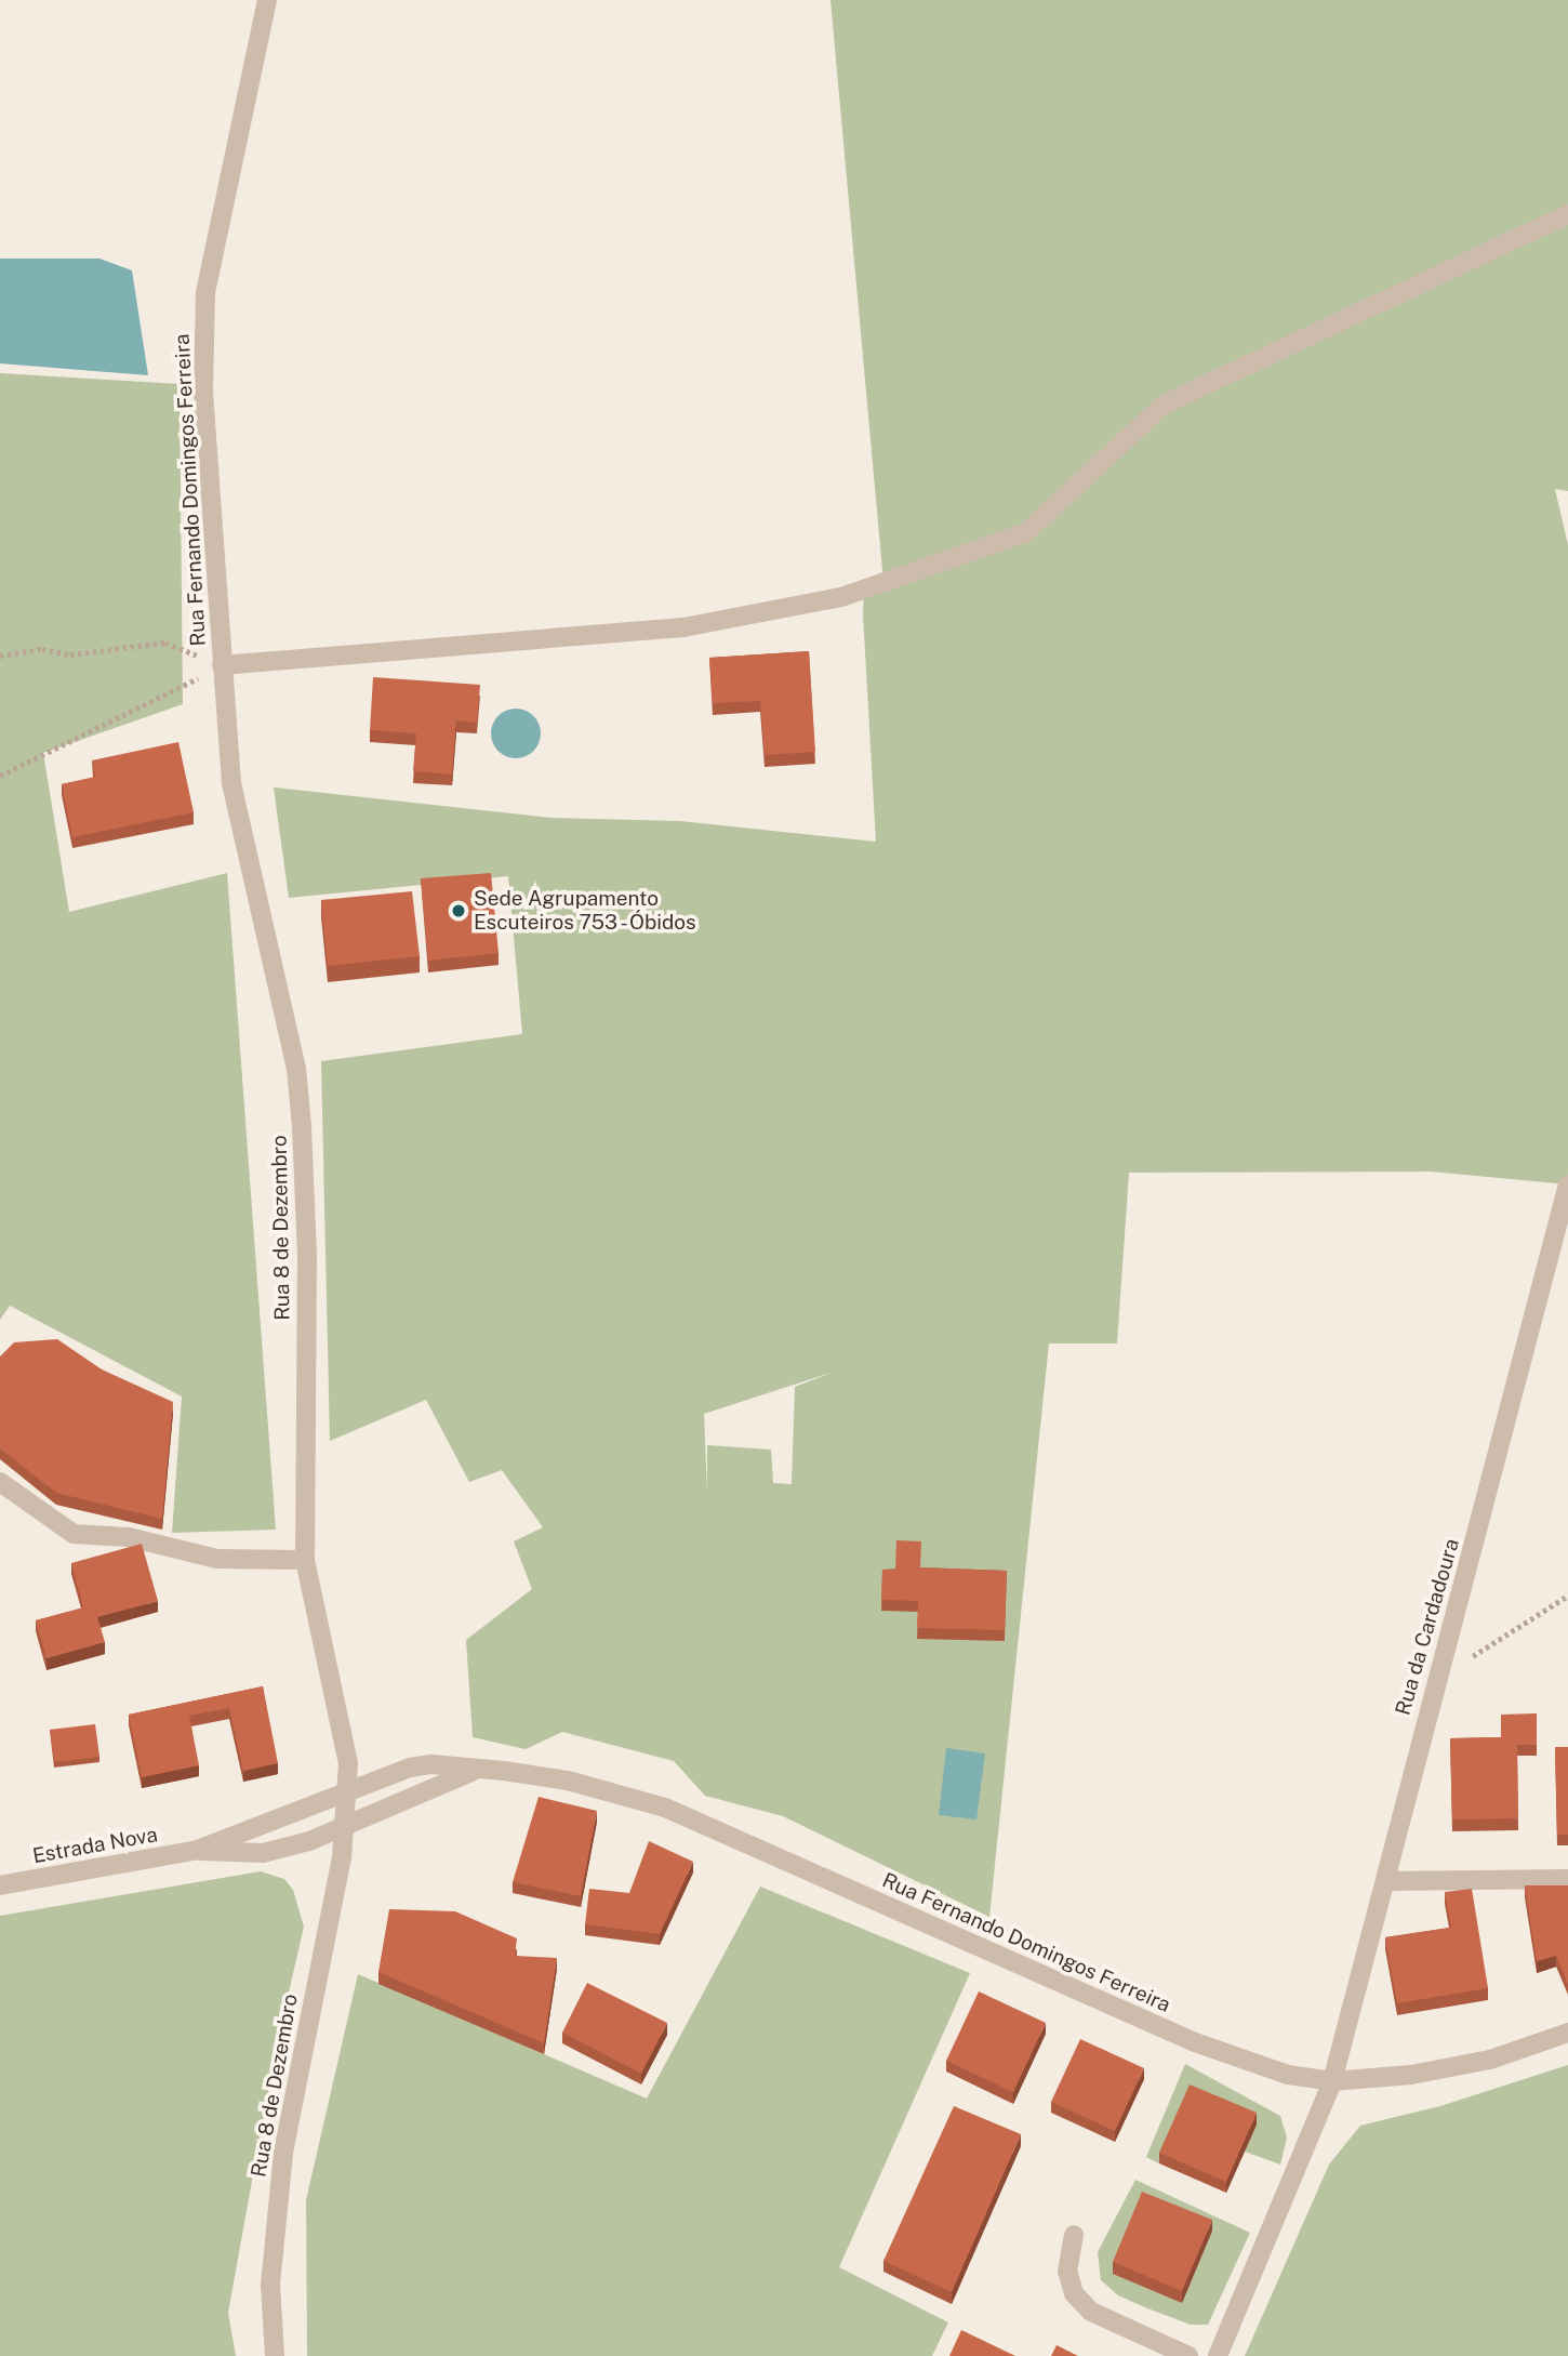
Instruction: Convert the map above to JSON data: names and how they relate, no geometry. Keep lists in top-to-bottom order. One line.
{"streets":{"street":["Rua Fernando Domingos Ferreira","Rua 8 de Dezembro","Rua da Cardadoura","Estrada Nova"]},"crossings":[["Rua Fernando Domingos Ferreira","Rua 8 de Dezembro"],["Rua Fernando Domingos Ferreira","Rua da Cardadoura"],["Rua Fernando Domingos Ferreira","Estrada Nova"],["Rua 8 de Dezembro","Estrada Nova"]],"places":["Sede Agrupamento Escuteiros 753 - Óbidos"]}
